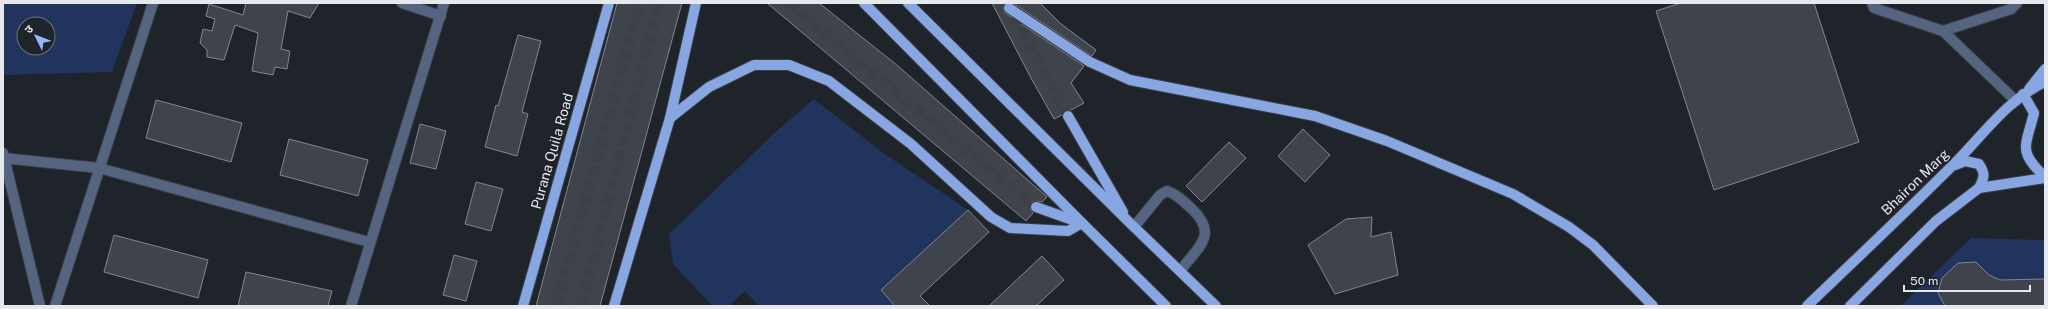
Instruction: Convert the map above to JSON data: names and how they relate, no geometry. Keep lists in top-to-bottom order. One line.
{"streets":{"main road":["Purana Quila Road","Bhairon Marg"]},"scale_bar":"50 m","north":"top left"}
